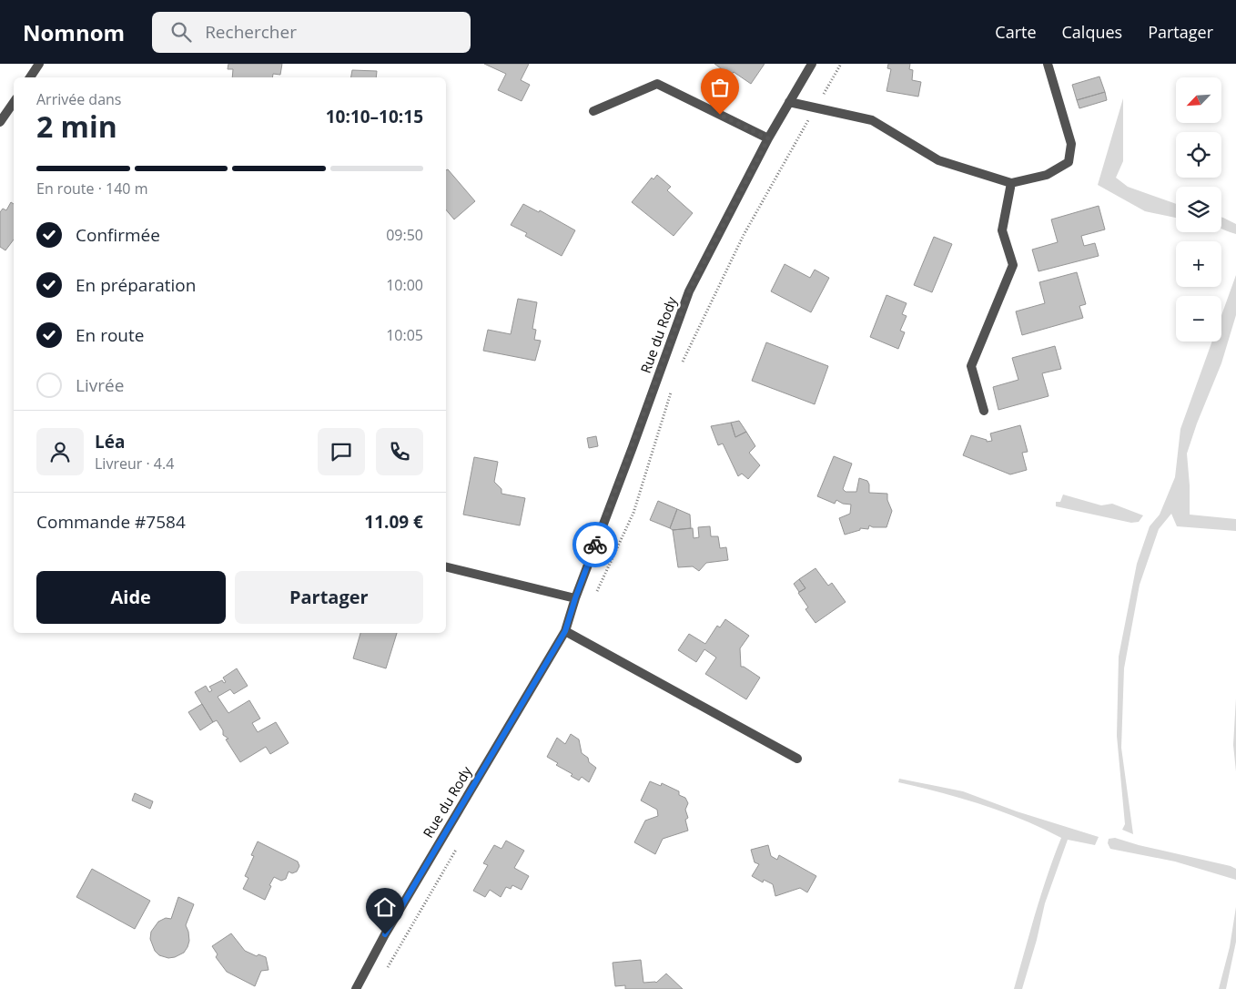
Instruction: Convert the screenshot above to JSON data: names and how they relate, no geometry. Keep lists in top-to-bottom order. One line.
{"streets":{"street":["Rue du Rody"]},"north":"bottom left","page":{"header":"Nomnom","search":"Rechercher","nav":["Carte","Calques","Partager"],"map_buttons":["+","−"],"heading":["2 min","Arrivée dans","10:10–10:15"],"panel":["Léa","Livreur · 4.4","Commande #7584","11.09 €"],"bar":"En route · 140 m","list":[["Confirmée","09:50"],["En préparation","10:00"],["En route","10:05"],"Livrée"],"buttons":["Aide","Partager"]}}
